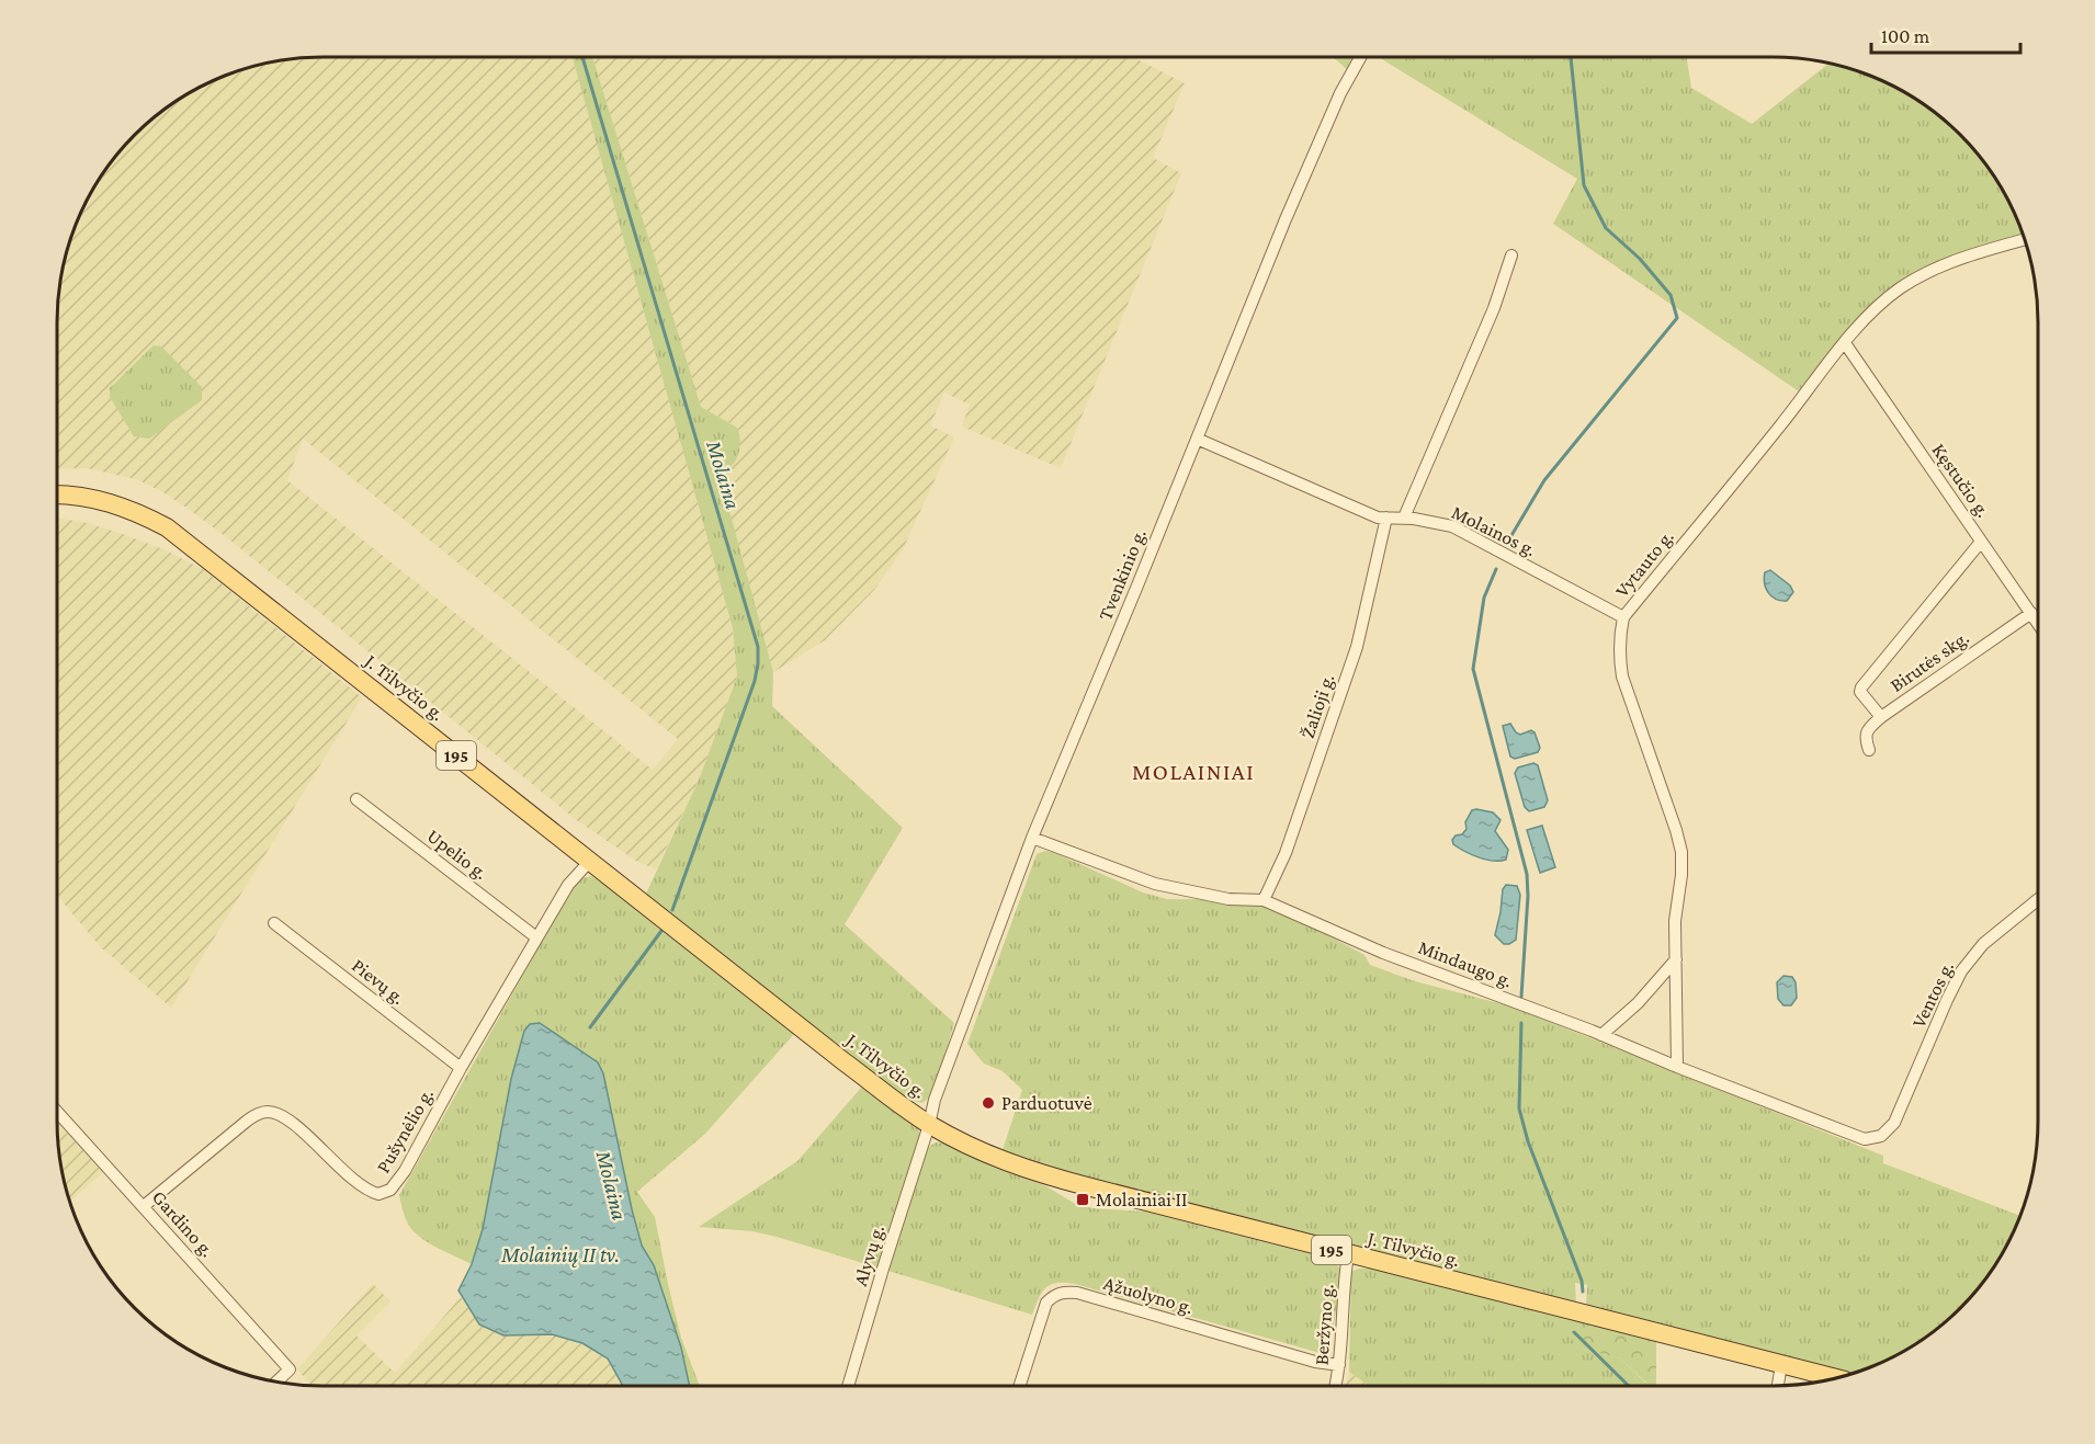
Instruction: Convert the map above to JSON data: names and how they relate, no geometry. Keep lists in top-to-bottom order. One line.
{"streets":{"main road":["J. Tilvyčio g.","195"],"street":["Kęstučio g.","Molainos g.","Vytauto g.","Tvenkinio g.","Birutės skg.","Žalioji g.","Upelio g.","Mindaugo g.","Pievų g.","Ventos g.","Pušynėlio g.","Gardino g.","Alyvų g.","Ąžuolyno g.","Beržyno g."]},"crossings":[["Kęstučio g.","Vytauto g."],["Kęstučio g.","Birutės skg."],["Molainos g.","Vytauto g."],["Molainos g.","Tvenkinio g."],["Molainos g.","Žalioji g."],["Vytauto g.","Mindaugo g."],["Tvenkinio g.","J. Tilvyčio g."],["Tvenkinio g.","Mindaugo g."],["Tvenkinio g.","Alyvų g."],["J. Tilvyčio g.","Pušynėlio g."],["J. Tilvyčio g.","Alyvų g."],["J. Tilvyčio g.","Beržyno g."],["Žalioji g.","Mindaugo g."],["Upelio g.","Pušynėlio g."],["Mindaugo g.","Ventos g."],["Pievų g.","Pušynėlio g."],["Pušynėlio g.","Gardino g."],["Ąžuolyno g.","Beržyno g."]],"districts":["MOLAINIAI"],"water":["Molaina","Molainių II tv."],"places":{"other":["Parduotuvė"],"transit":["Molainiai II"]},"scale_bar":"100 m"}
